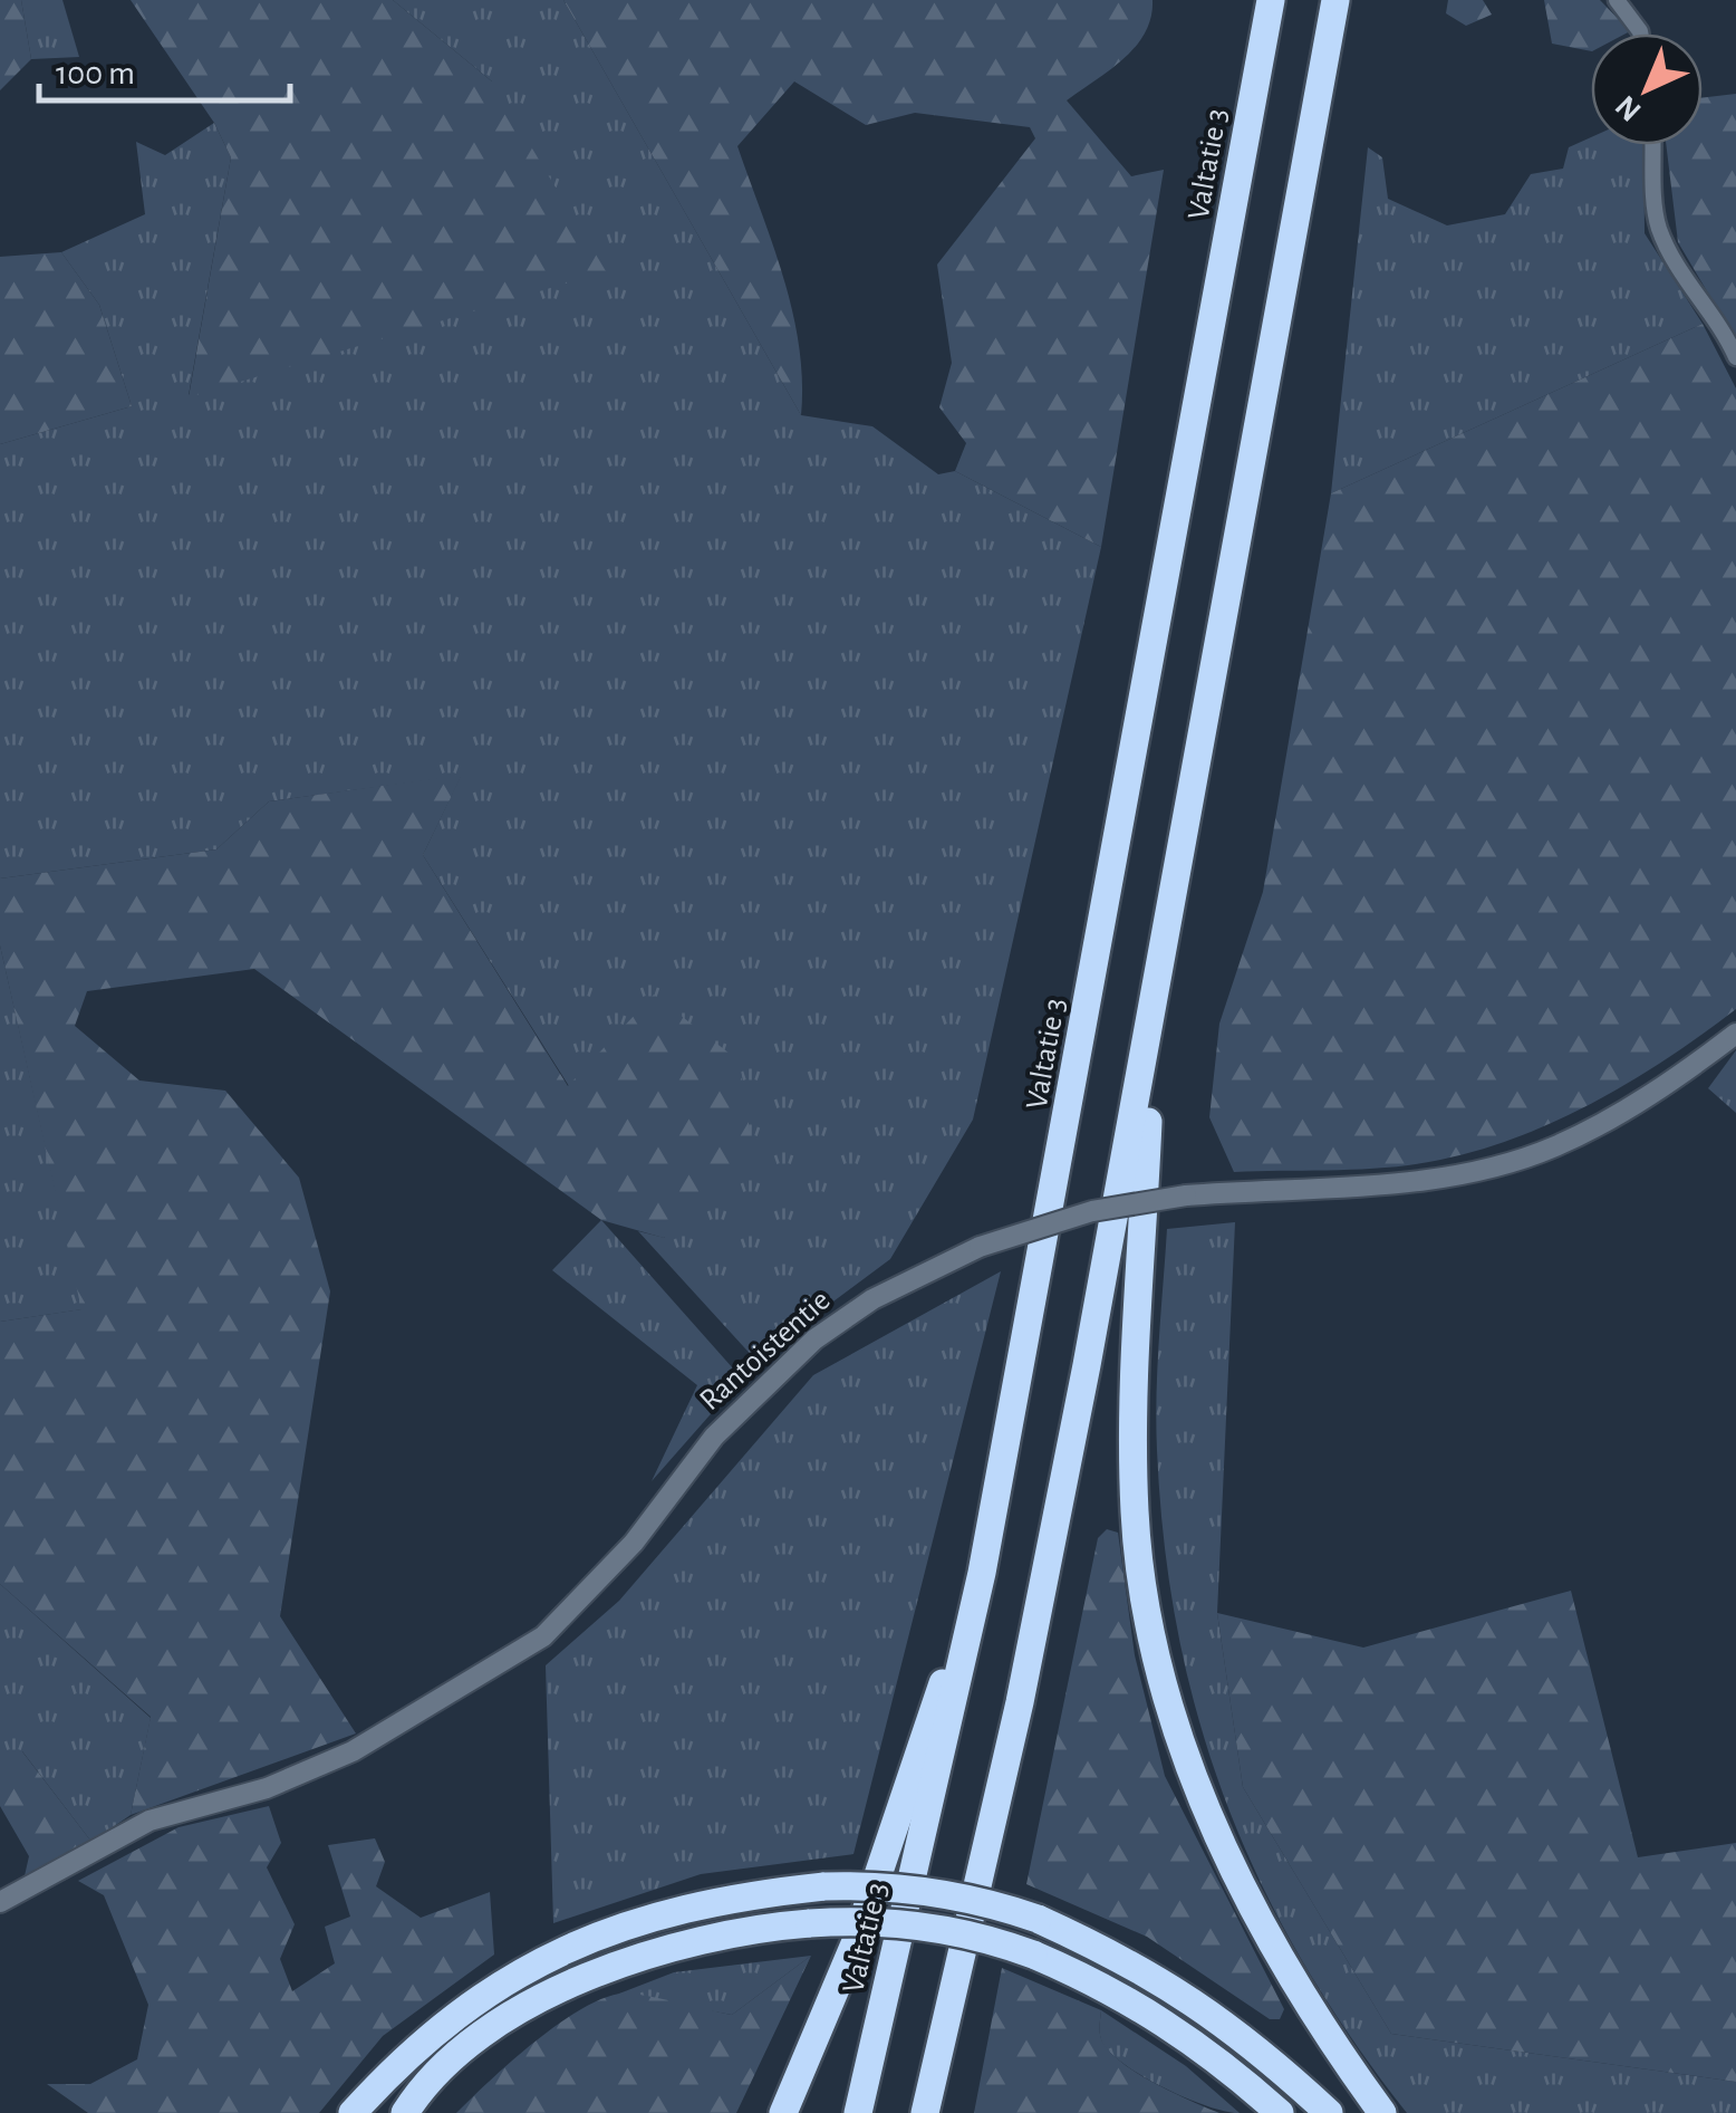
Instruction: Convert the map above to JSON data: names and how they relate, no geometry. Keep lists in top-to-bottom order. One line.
{"streets":{"highway":["Valtatie 3"],"street":["Rantoistentie"]},"scale_bar":"100 m","north":"bottom left"}
